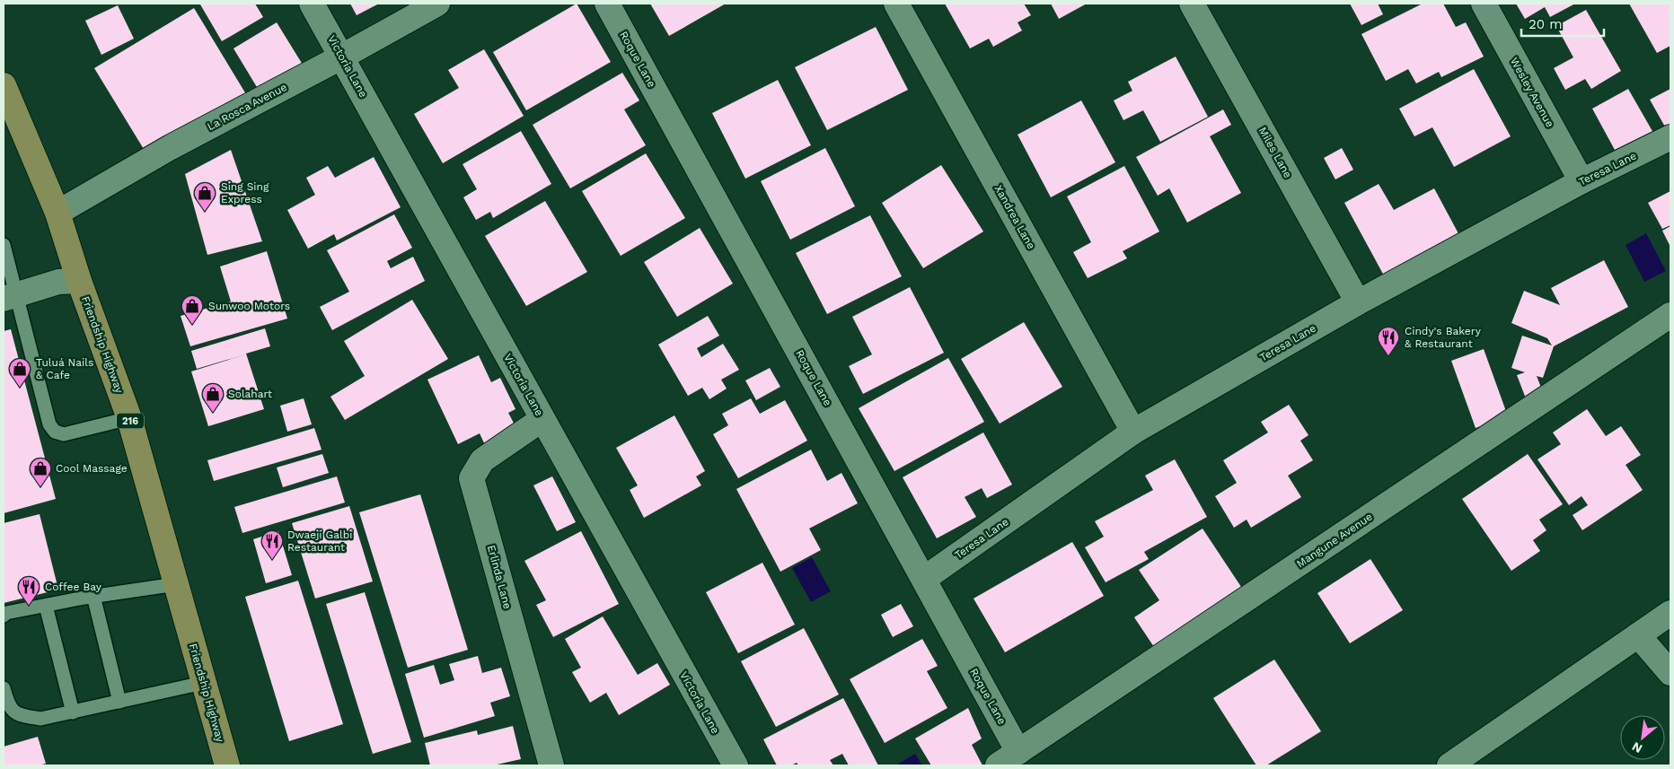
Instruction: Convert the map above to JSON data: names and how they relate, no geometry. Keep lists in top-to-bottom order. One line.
{"streets":{"main road":["Friendship Highway","216"],"street":["Roque Lane","Victoria Lane","Wesley Avenue","La Rosca Avenue","Miles Lane","Teresa Lane","Xandrea Lane","Mangune Avenue","Erlinda Lane"]},"crossings":[["Roque Lane","Teresa Lane"],["Roque Lane","Mangune Avenue"],["Victoria Lane","La Rosca Avenue"],["Victoria Lane","Erlinda Lane"],["Wesley Avenue","Teresa Lane"],["La Rosca Avenue","Friendship Highway"],["Miles Lane","Teresa Lane"],["Teresa Lane","Xandrea Lane"]],"places":{"shop":["Sing Sing Express","Sunwoo Motors","Tuluá Nails & Cafe","Solahart","Cool Massage"],"restaurant":["Cindy's Bakery & Restaurant","Dwaeji Galbi Restaurant","Coffee Bay"]},"scale_bar":"20 m","north":"bottom left"}
